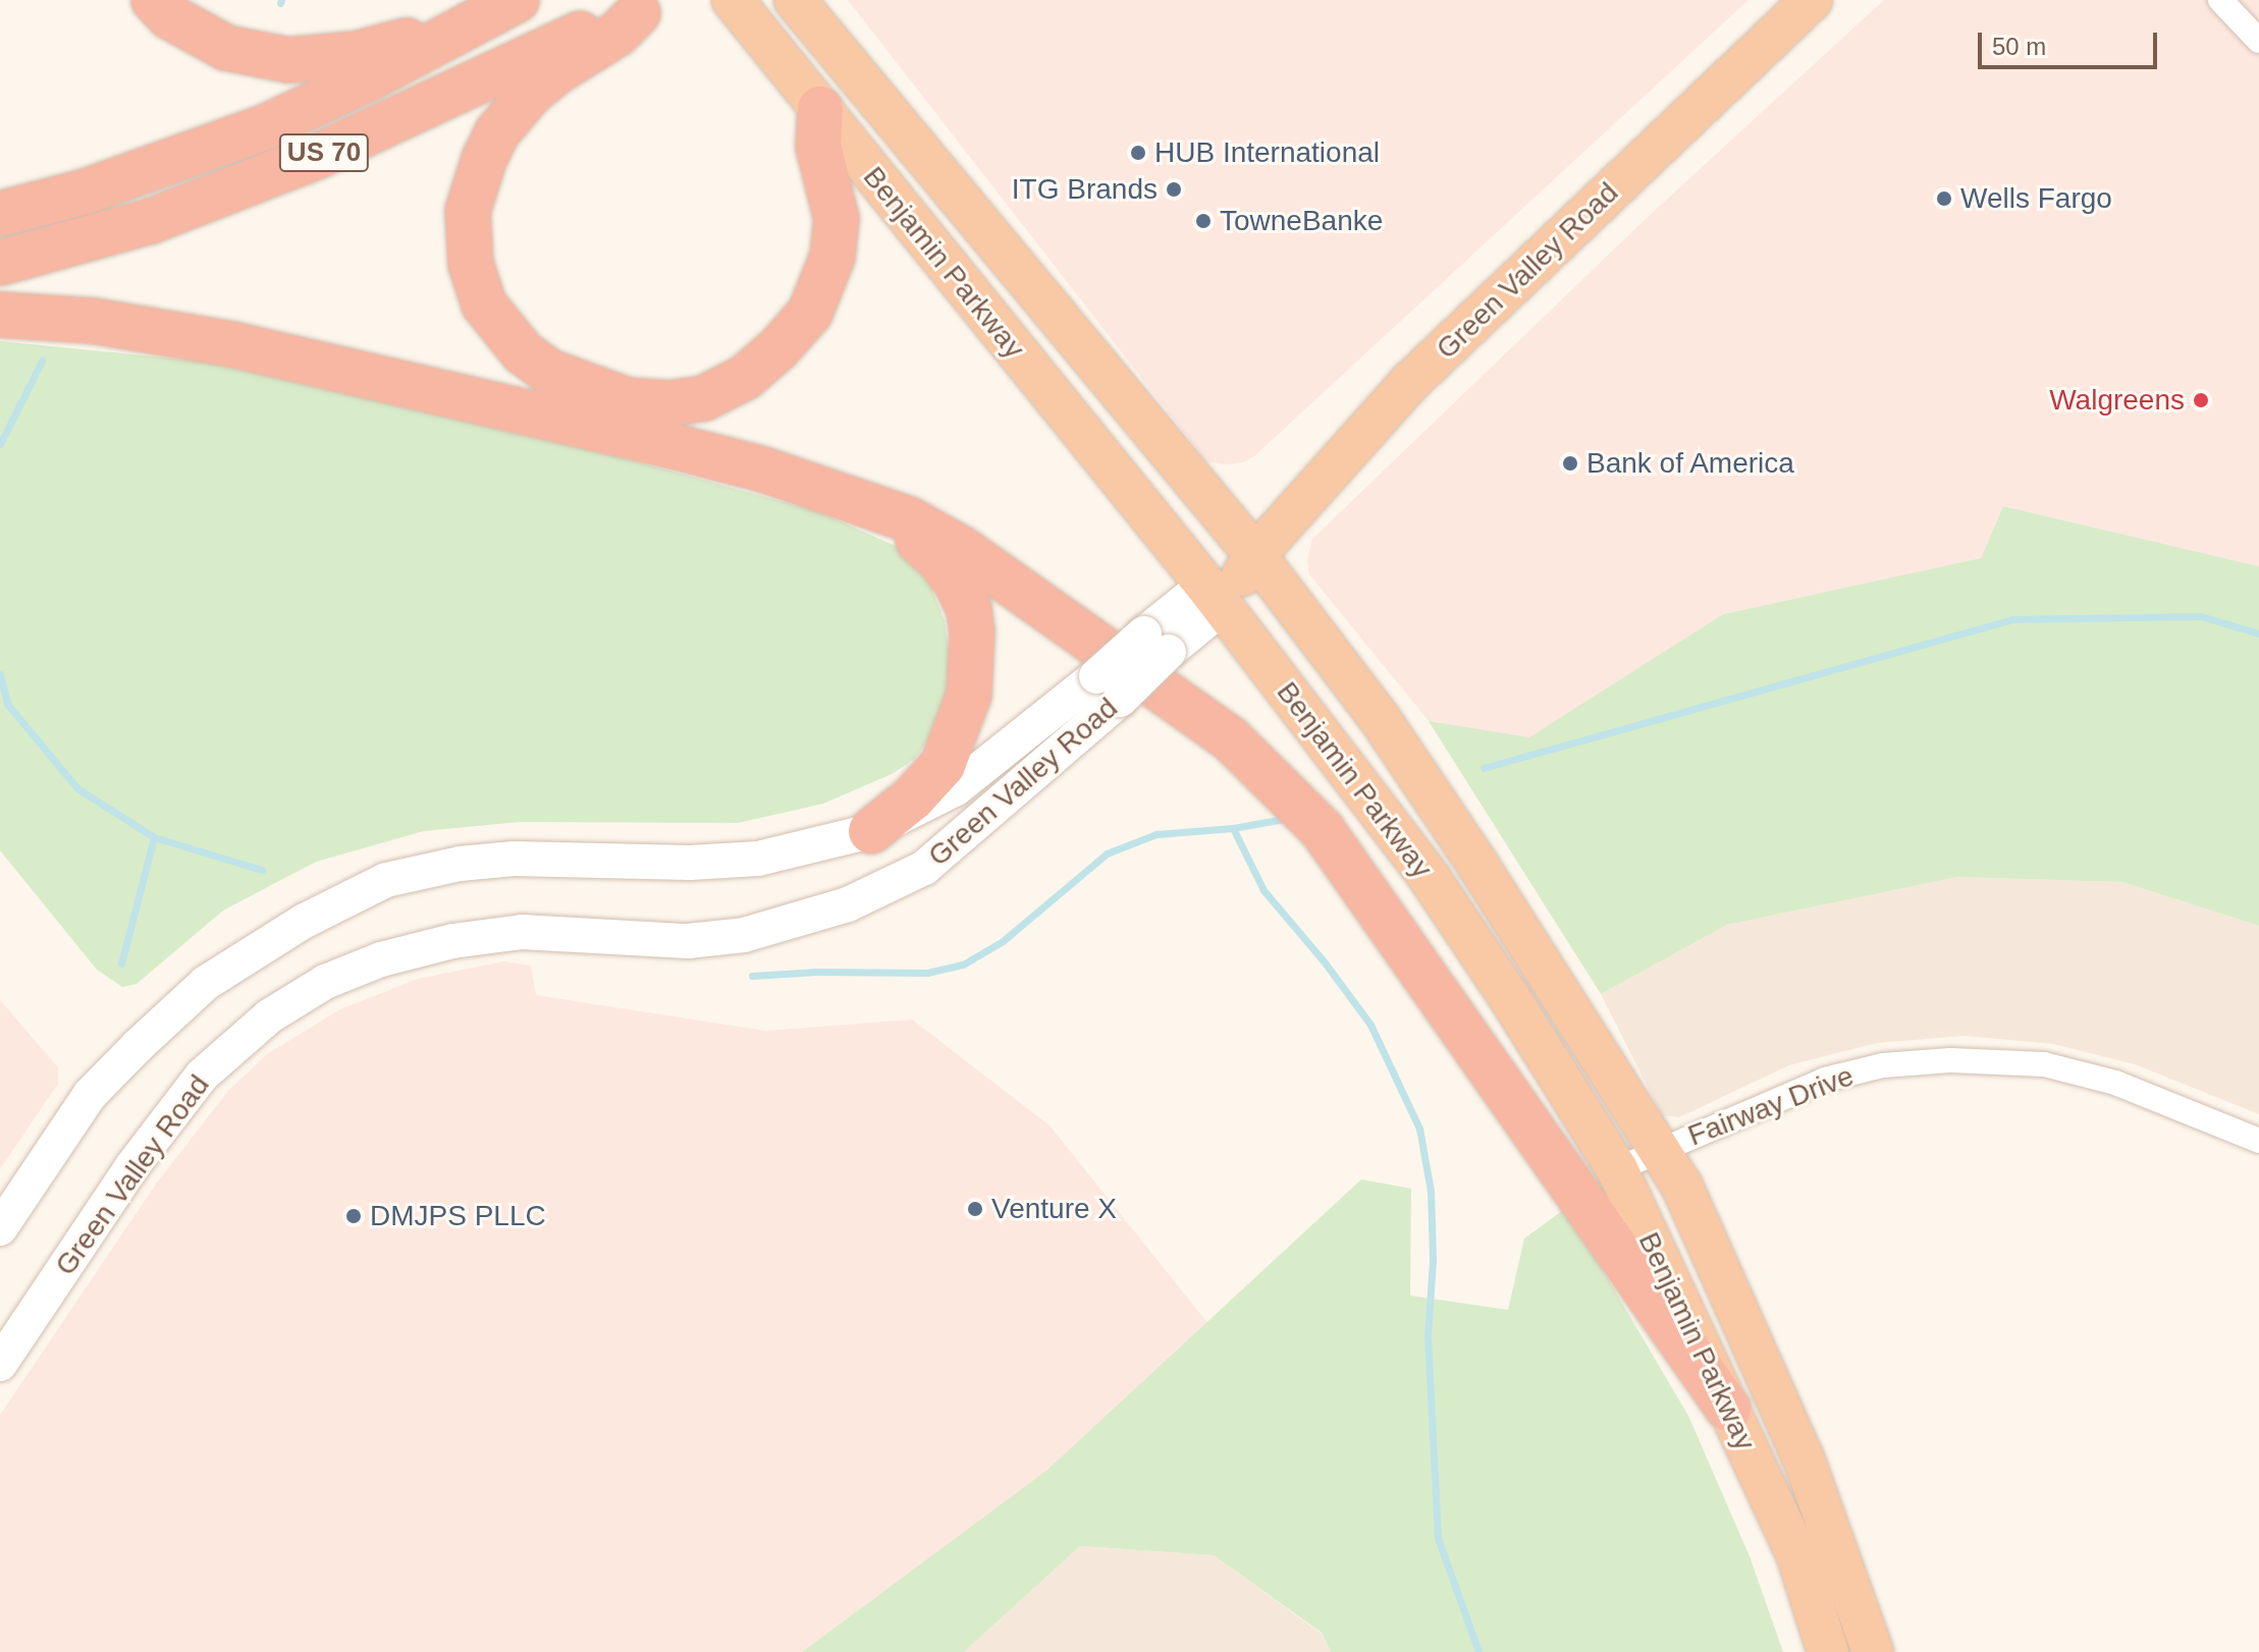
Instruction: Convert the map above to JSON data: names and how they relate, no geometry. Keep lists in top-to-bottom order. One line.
{"streets":{"highway":["US 70","Benjamin Parkway","Green Valley Road"],"street":["Fairway Drive"]},"crossings":[["Benjamin Parkway","Green Valley Road"],["Benjamin Parkway","Fairway Drive"]],"places":["HUB International","ITG Brands","Wells Fargo","TowneBanke","Walgreens","Bank of America","Venture X","DMJPS PLLC"],"scale_bar":"50 m"}
